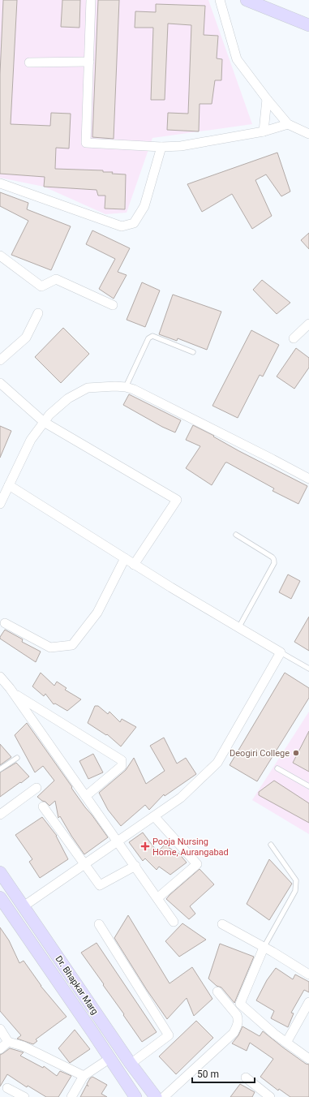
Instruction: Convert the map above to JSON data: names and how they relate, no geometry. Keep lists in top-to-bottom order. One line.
{"streets":{"main road":["Dr. Bhapkar Marg"]},"places":{"other":["Deogiri College"],"health":["Pooja Nursing Home, Aurangabad"]},"scale_bar":"50 m"}
